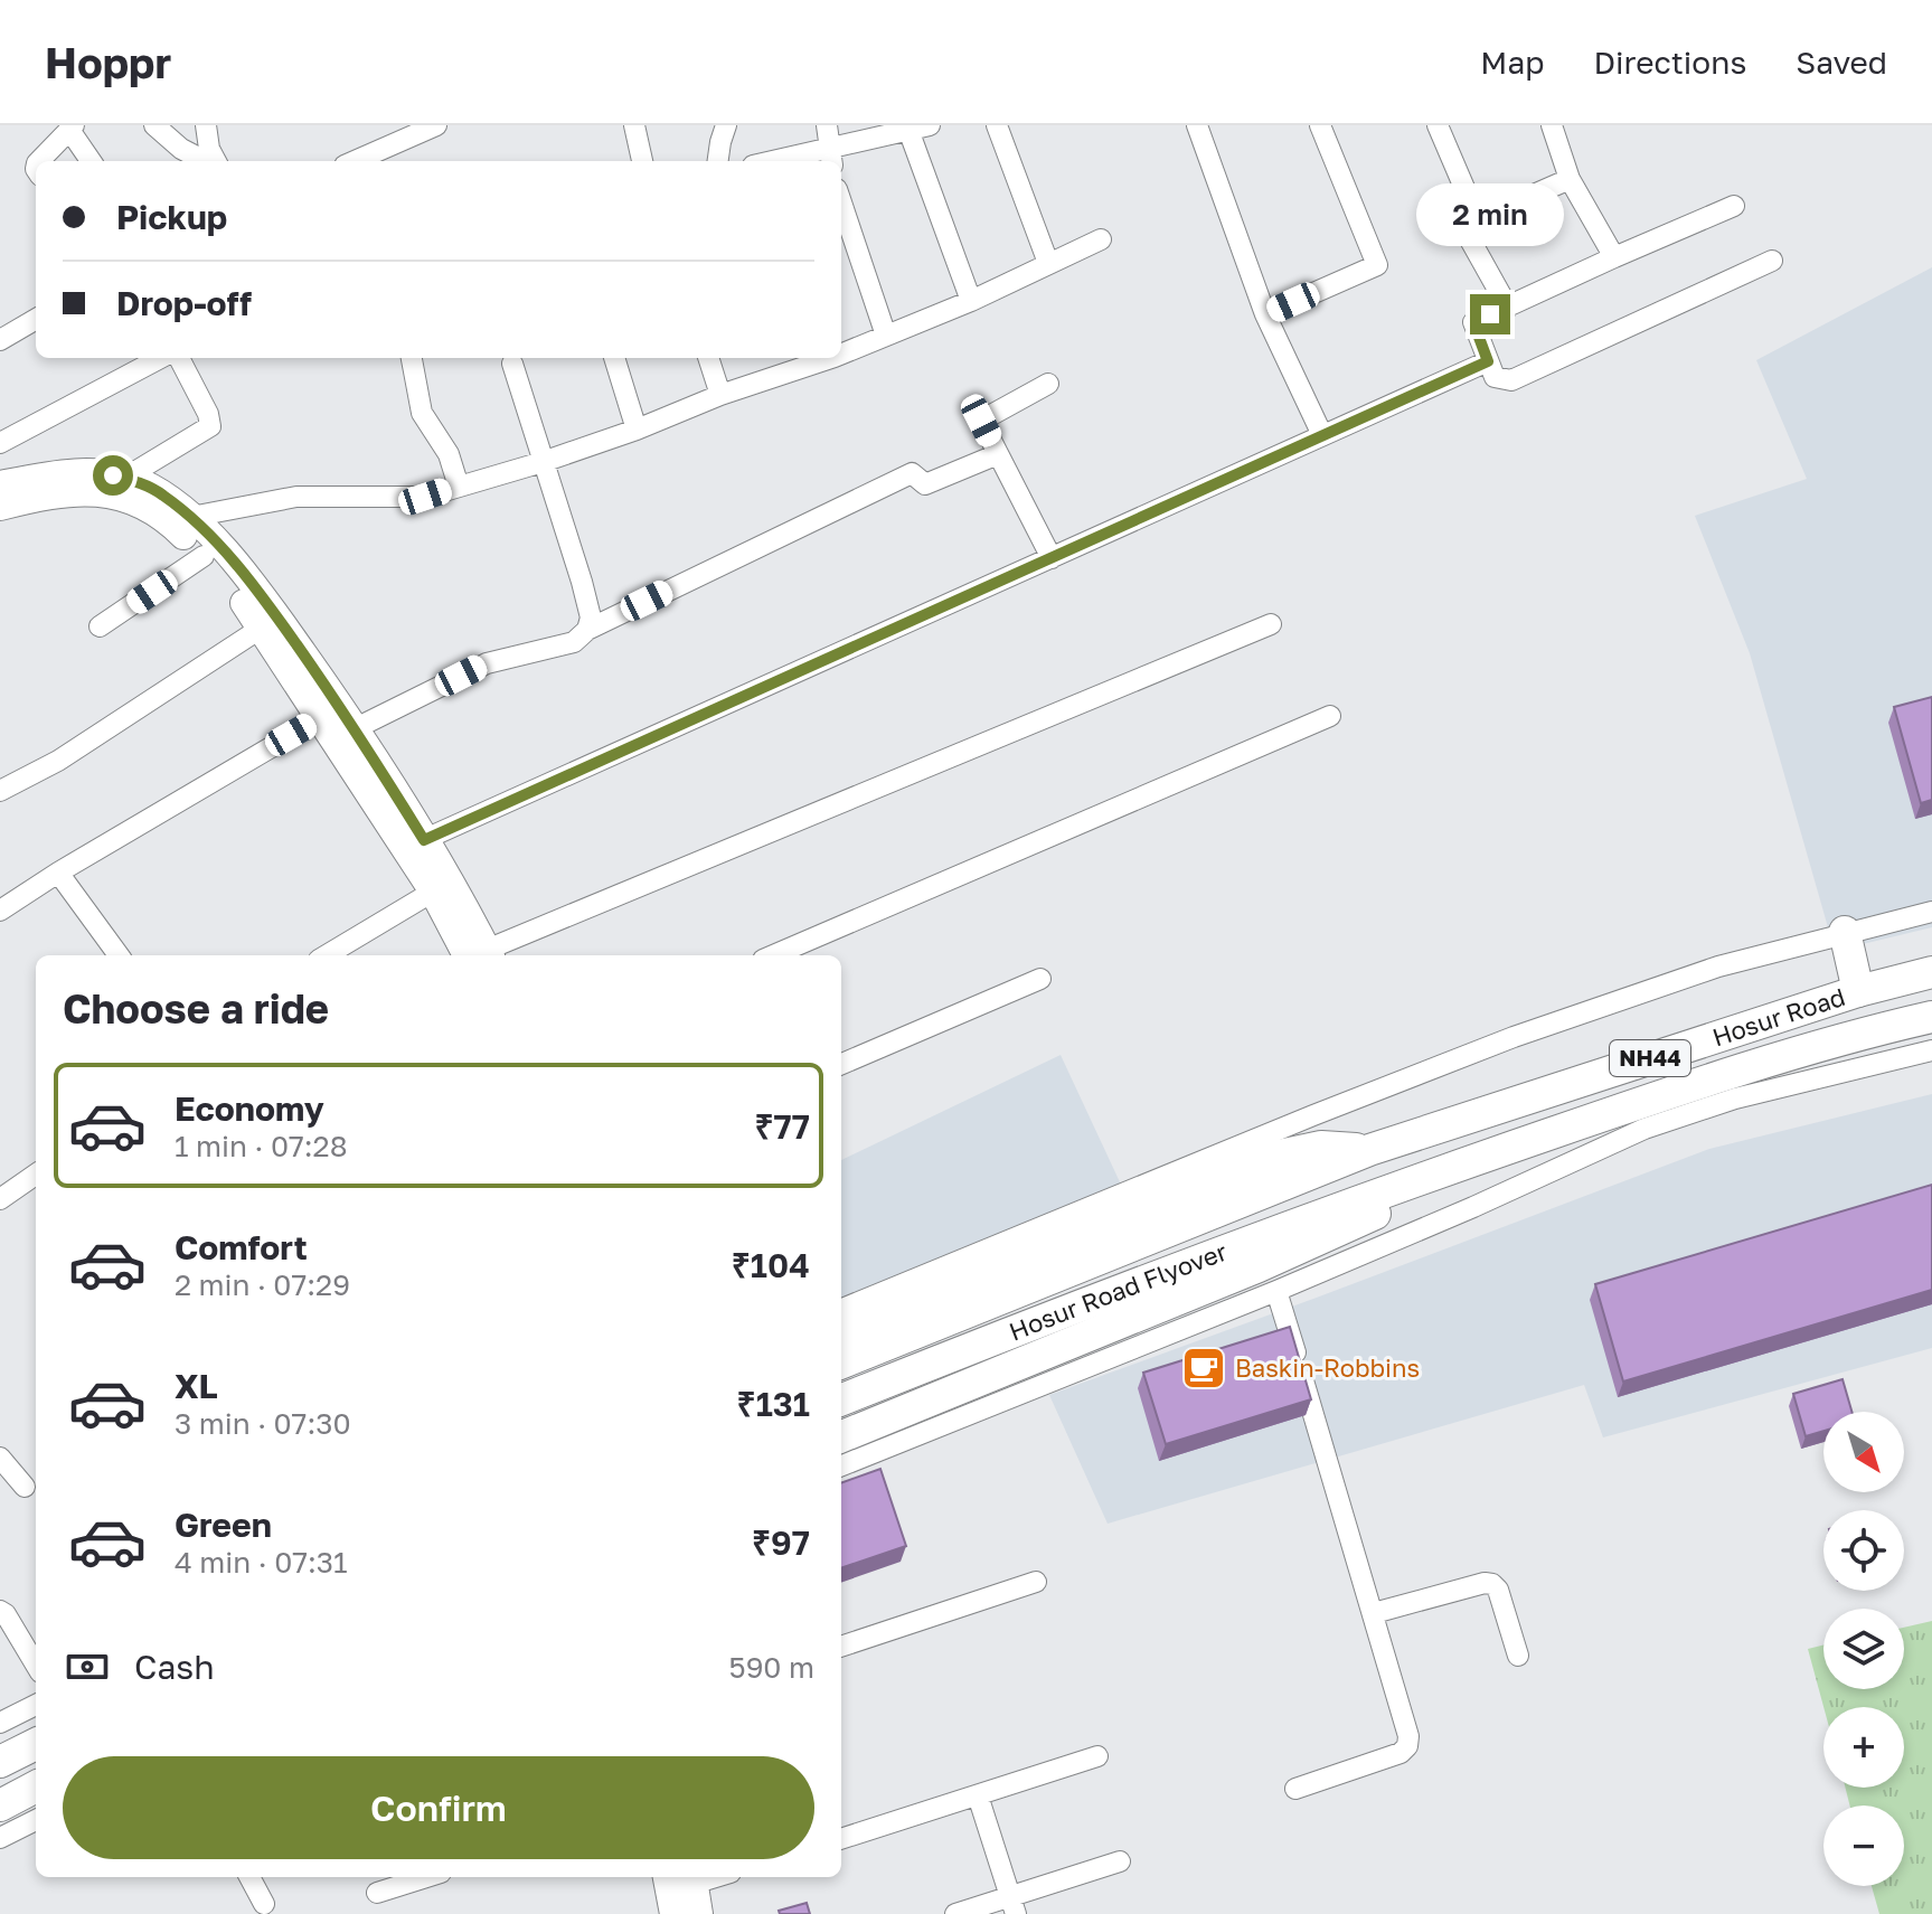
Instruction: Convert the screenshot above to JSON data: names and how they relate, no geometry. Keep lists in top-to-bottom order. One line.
{"streets":{"highway":["Hosur Road","NH44","Hosur Road Flyover"]},"crossings":[["Hosur Road","Hosur Road Flyover"]],"places":{"cafe":["Baskin-Robbins"]},"north":"bottom right","page":{"header":"Hoppr","nav":["Map","Directions","Saved"],"banner":["Pickup","Drop-off"],"bubble":"2 min","heading":"Choose a ride","list":[{"name":"Economy","note":"1 min · 07:28","value":"₹77"},{"name":"Comfort","note":"2 min · 07:29","value":"₹104"},{"name":"XL","note":"3 min · 07:30","value":"₹131"},{"name":"Green","note":"4 min · 07:31","value":"₹97"}],"map_buttons":["+","−"],"pay":["Cash","590 m"],"buttons":"Confirm"}}
